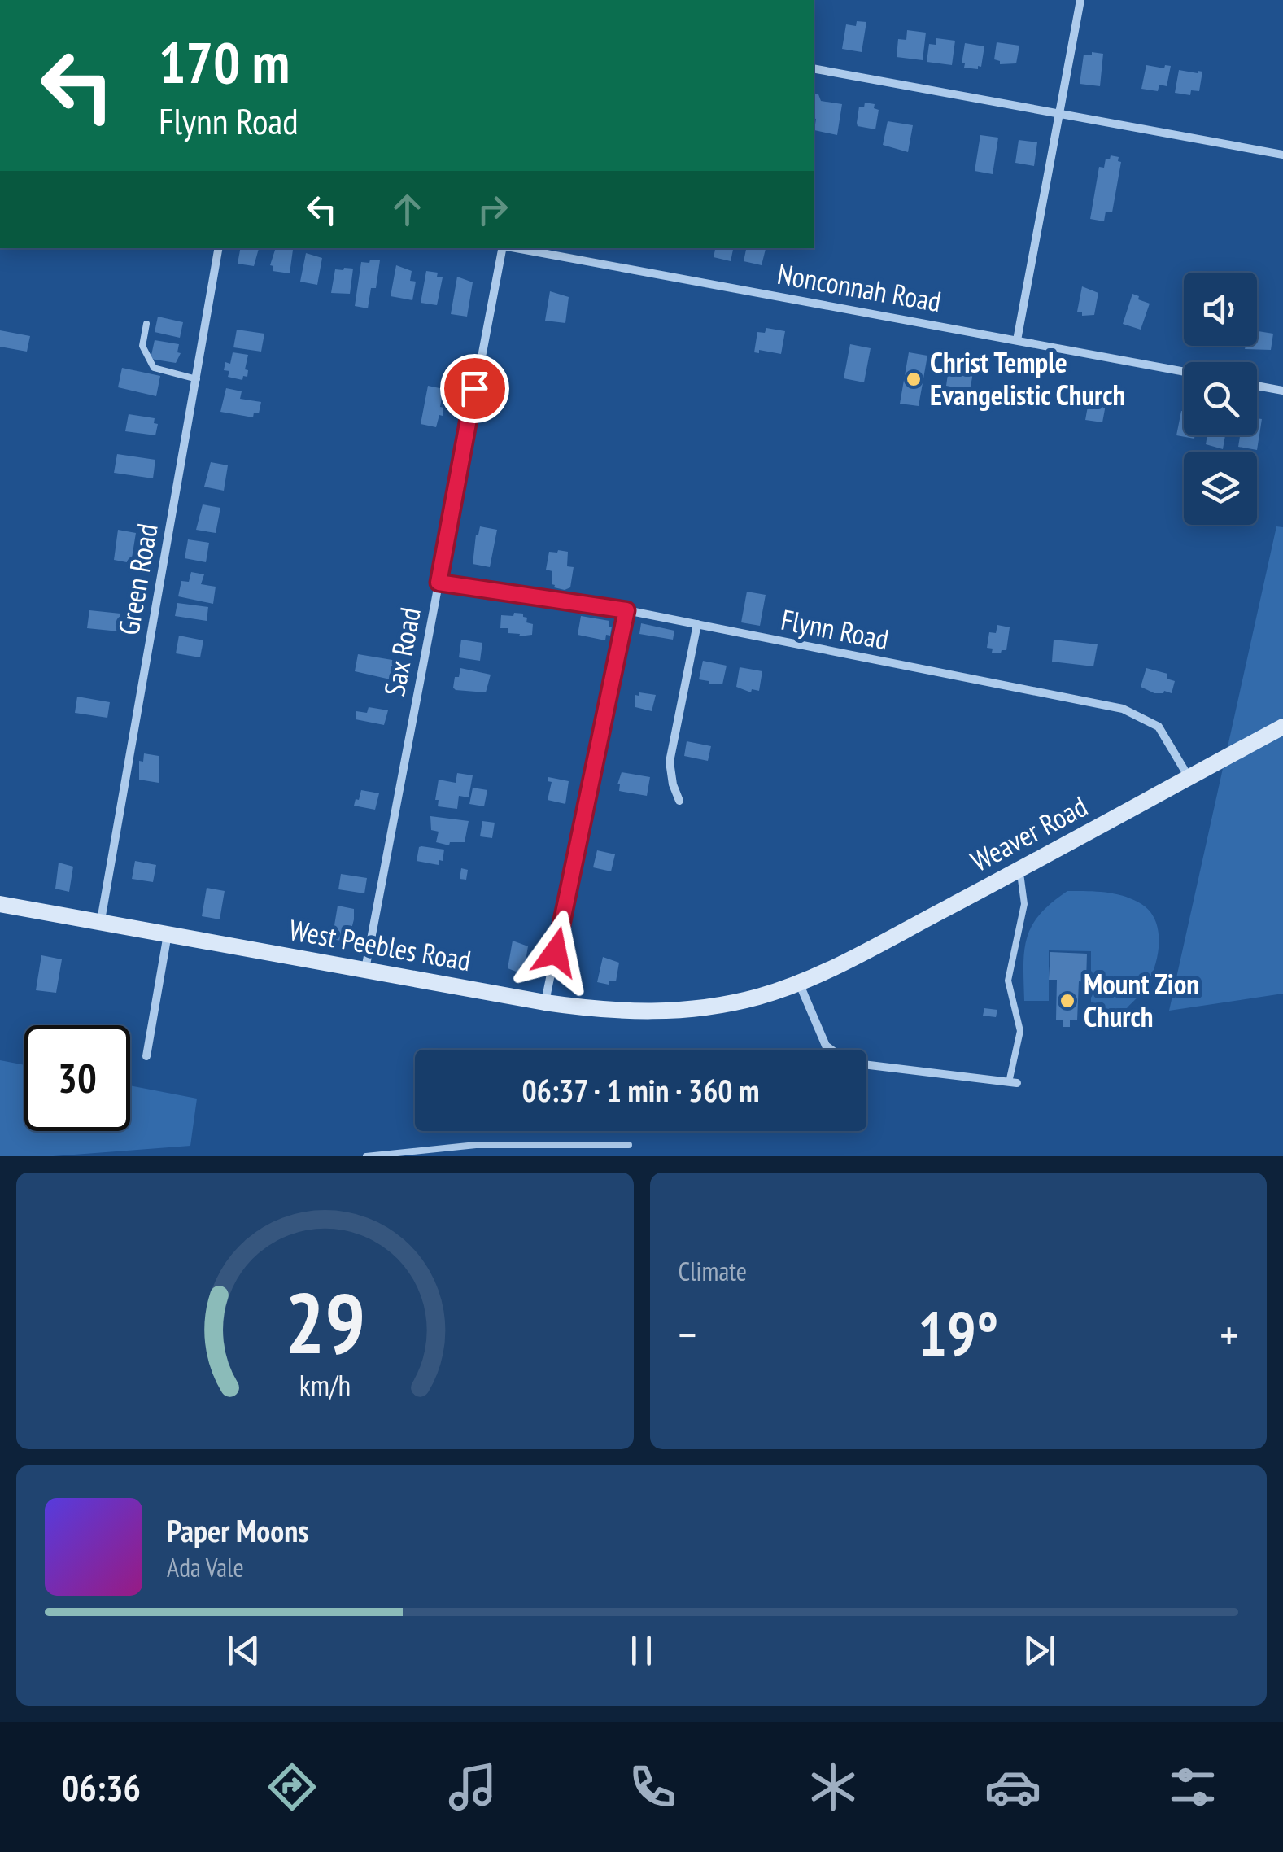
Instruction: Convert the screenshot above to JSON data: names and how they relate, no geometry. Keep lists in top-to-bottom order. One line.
{"streets":{"main road":["Weaver Road","West Peebles Road"],"street":["Nonconnah Road","Green Road","Flynn Road","Sax Road"]},"crossings":[["Green Road","West Peebles Road"],["Flynn Road","Sax Road"],["Flynn Road","Weaver Road"],["Sax Road","West Peebles Road"],["Weaver Road","West Peebles Road"]],"places":["Christ Temple Evangelistic Church","Mount Zion Church"],"page":{"turn":["170 m","Flynn Road"],"limit":"30","trip":"06:37 · 1 min · 360 m","tile":"Climate","heat":["−","19°","+"],"song":["Paper Moons","Ada Vale"],"tabs":"06:36","gauge":["29","km/h"]}}
